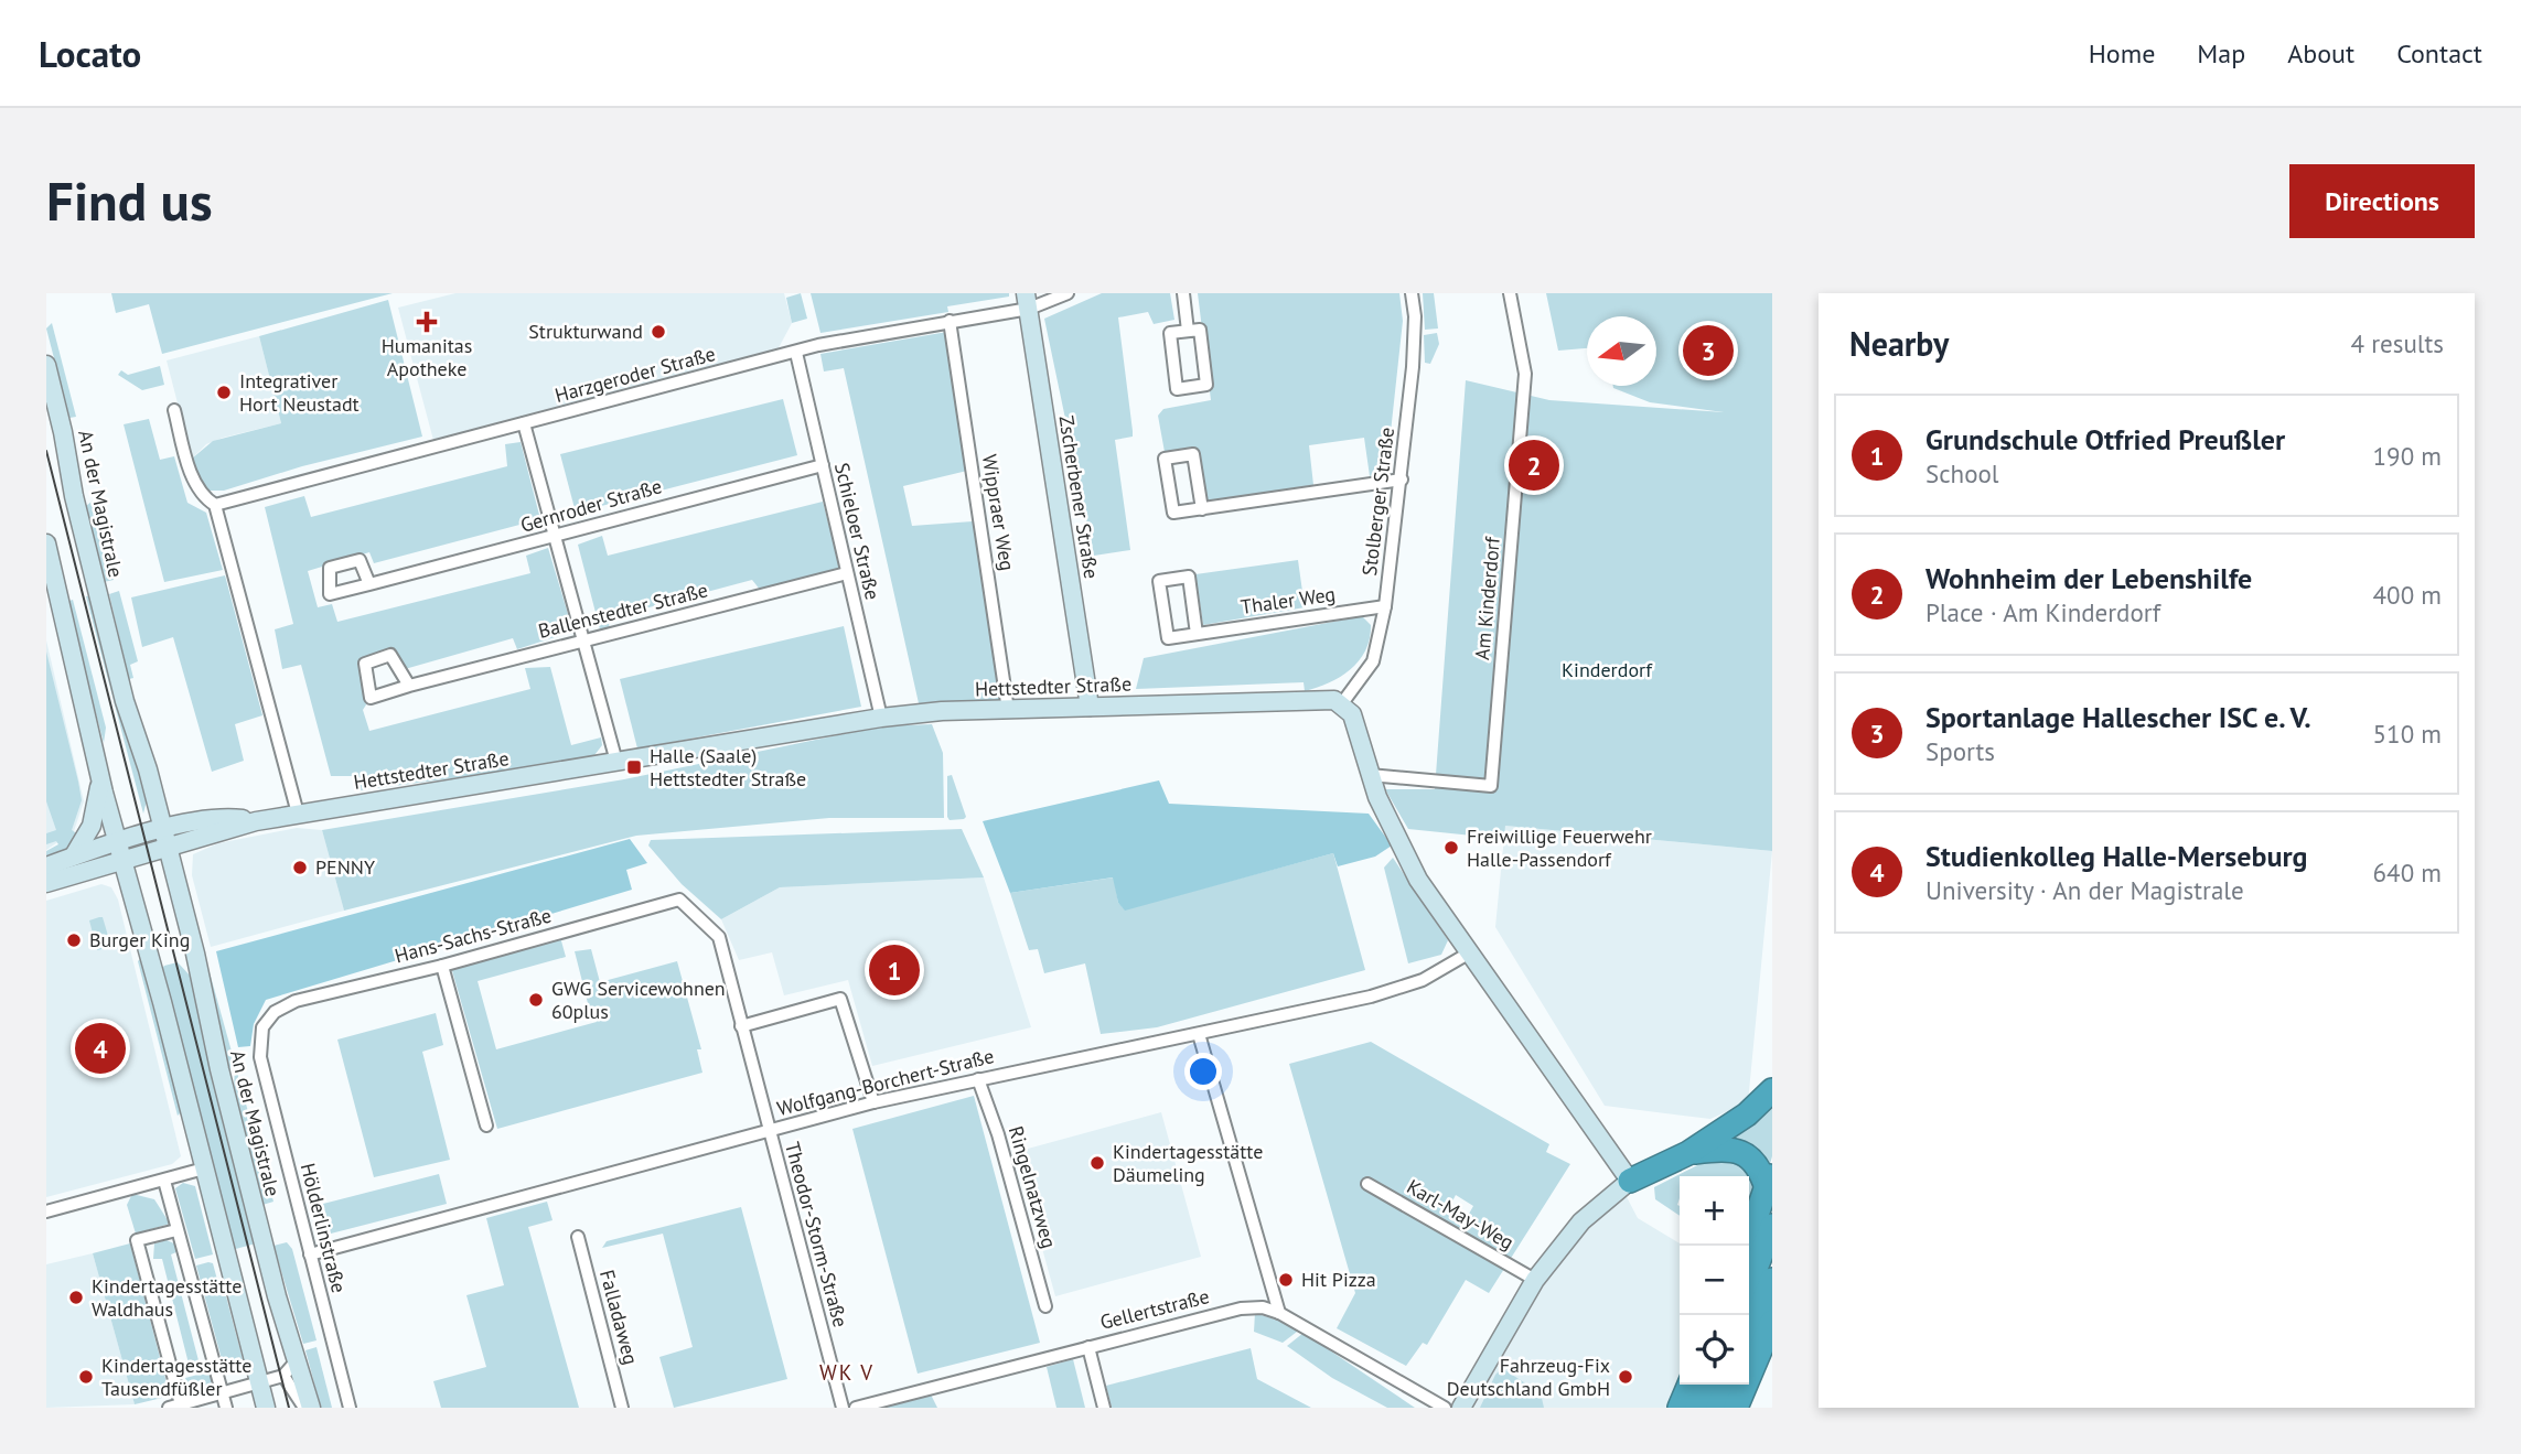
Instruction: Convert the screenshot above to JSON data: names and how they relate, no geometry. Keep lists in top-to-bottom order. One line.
{"streets":{"street":["Harzgeroder Straße","Zscherbener Straße","Stolberger Straße","An der Magistrale","Gernroder Straße","Wippraer Weg","Schieloer Straße","Am Kinderdorf","Thaler Weg","Ballenstedter Straße","Hettstedter Straße","Hans-Sachs-Straße","Wolfgang-Borchert-Straße","Ringelnatzweg","Karl-May-Weg","Hölderlinstraße","Theodor-Storm-Straße","Gellertstraße","Falladaweg"]},"crossings":[["Harzgeroder Straße","Zscherbener Straße"],["Harzgeroder Straße","Wippraer Weg"],["Harzgeroder Straße","Schieloer Straße"],["Zscherbener Straße","Hettstedter Straße"],["Stolberger Straße","Thaler Weg"],["Stolberger Straße","Hettstedter Straße"],["An der Magistrale","Hettstedter Straße"],["Gernroder Straße","Schieloer Straße"],["Wippraer Weg","Hettstedter Straße"],["Schieloer Straße","Ballenstedter Straße"],["Schieloer Straße","Hettstedter Straße"],["Hans-Sachs-Straße","Hölderlinstraße"],["Hans-Sachs-Straße","Theodor-Storm-Straße"],["Wolfgang-Borchert-Straße","Ringelnatzweg"],["Wolfgang-Borchert-Straße","Hölderlinstraße"],["Wolfgang-Borchert-Straße","Theodor-Storm-Straße"]],"districts":["WK V"],"parks":["Kinderdorf"],"places":{"health":["Humanitas Apotheke"],"other":["Strukturwand","Integrativer Hort Neustadt","Freiwillige Feuerwehr Halle-Passendorf","PENNY","Burger King","GWG Servicewohnen 60plus","Kindertagesstätte Däumeling","Hit Pizza","Kindertagesstätte Waldhaus","Kindertagesstätte Tausendfüßler","Fahrzeug-Fix Deutschland GmbH"],"transit":["Halle (Saale) Hettstedter Straße"]},"north":"left","page":{"header":"Locato","nav":["Home","Map","About","Contact"],"buttons":"Directions","title":"Find us","heading":["Nearby","4 results"],"pins":["3","2","1","4"],"list":[{"mark":"1","name":"Grundschule Otfried Preußler","note":"School","value":"190 m"},{"mark":"2","name":"Wohnheim der Lebenshilfe","note":"Place · Am Kinderdorf","value":"400 m"},{"mark":"3","name":"Sportanlage Hallescher ISC e. V.","note":"Sports","value":"510 m"},{"mark":"4","name":"Studienkolleg Halle-Merseburg","note":"University · An der Magistrale","value":"640 m"}],"map_buttons":["+","−"]}}
